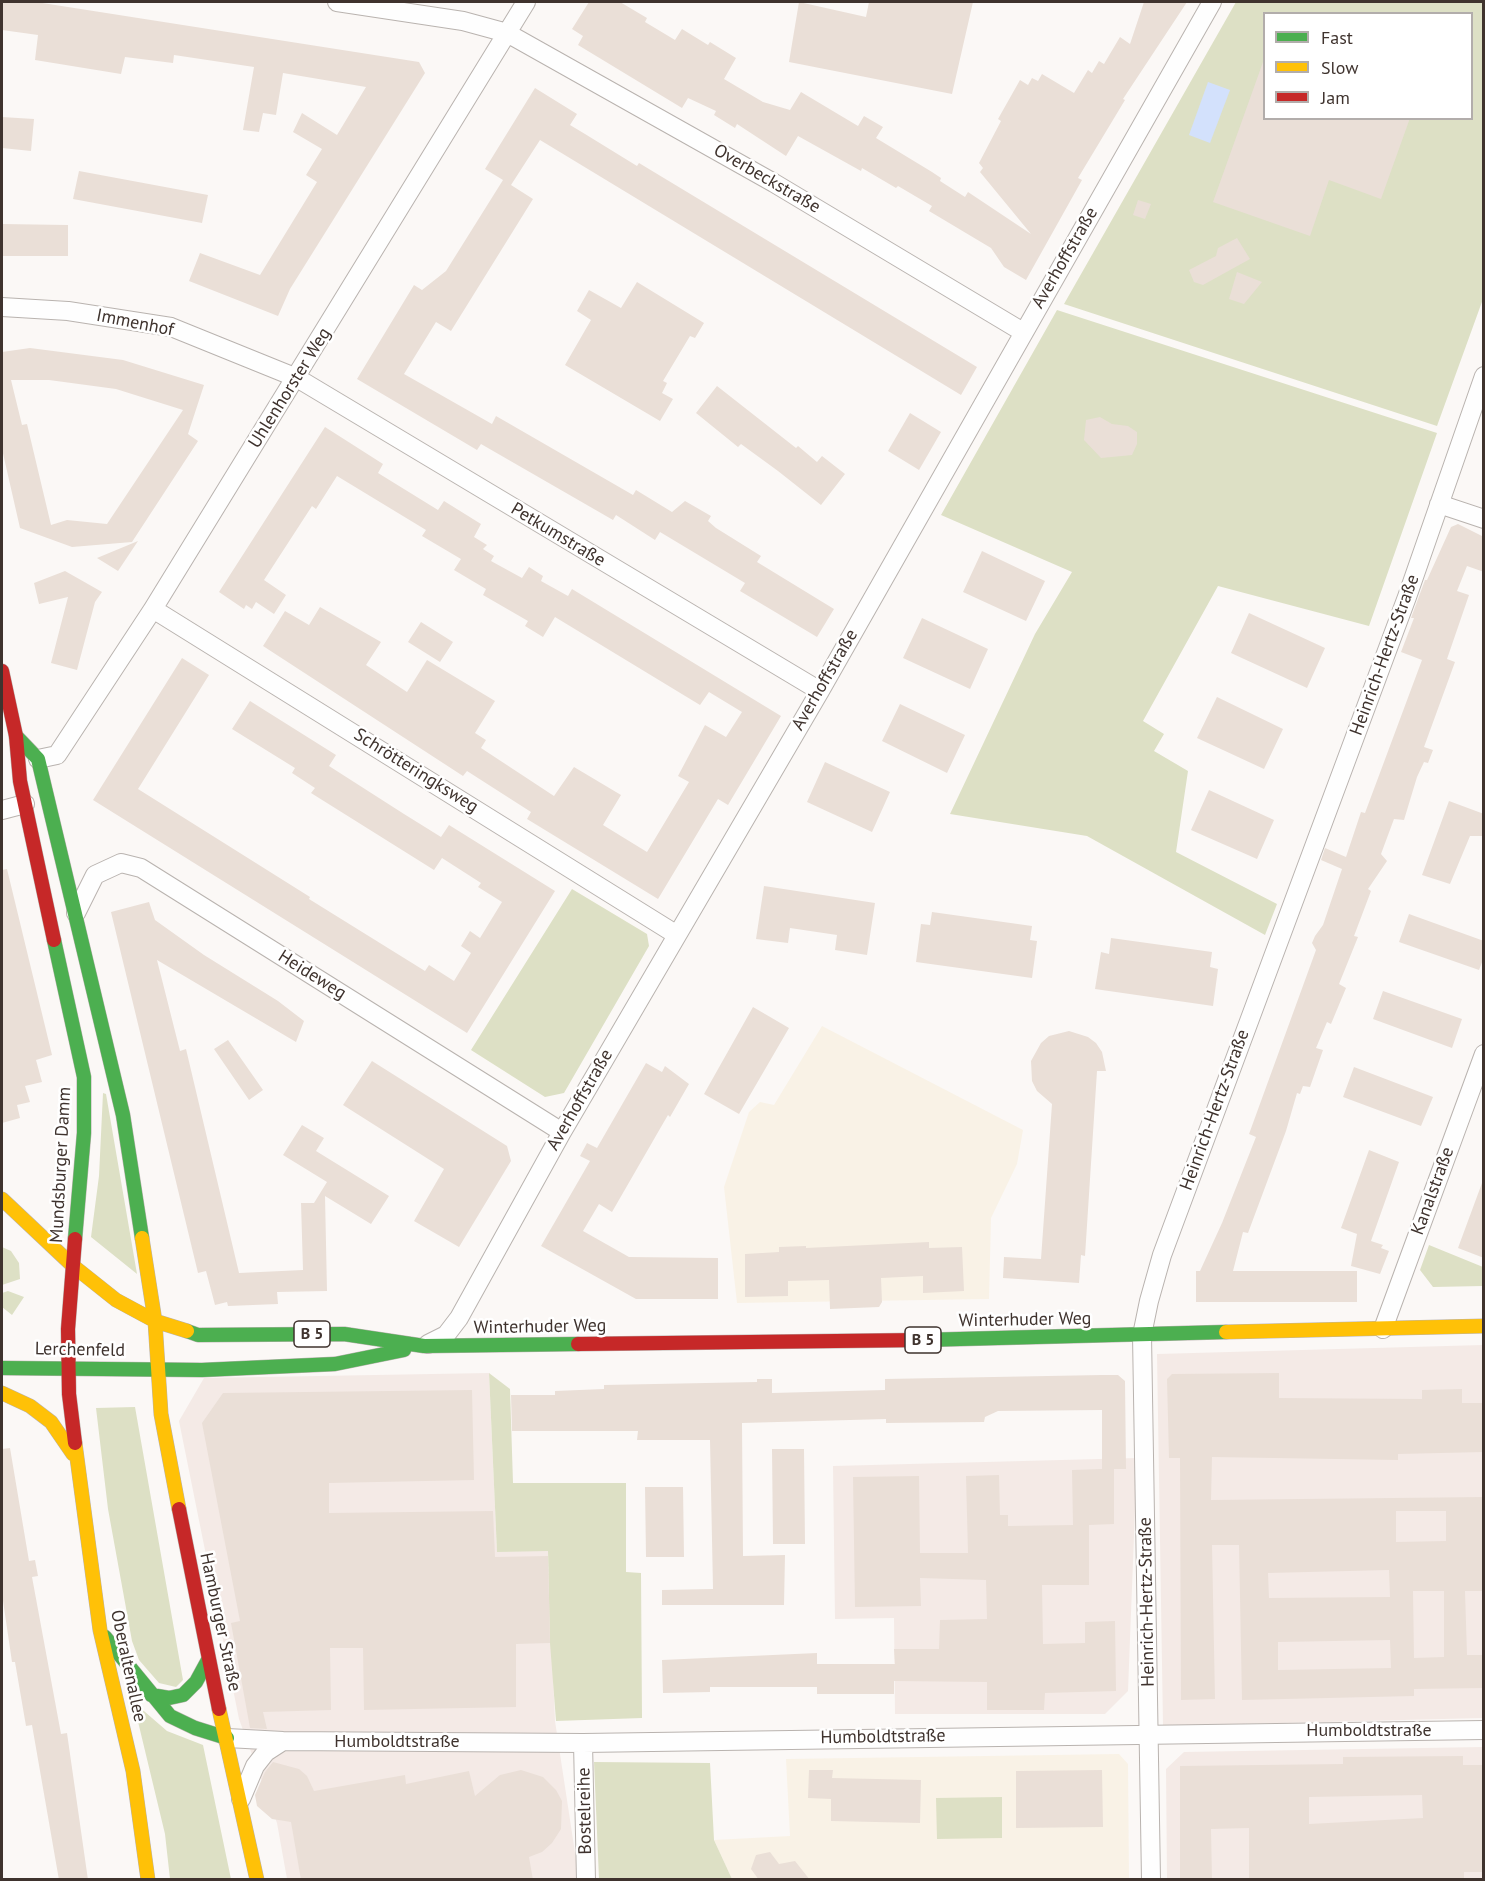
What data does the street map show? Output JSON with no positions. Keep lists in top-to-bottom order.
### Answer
{
  "streets": {
    "main road": [
      "Mundsburger Damm",
      "Winterhuder Weg",
      "B 5",
      "Lerchenfeld",
      "Hamburger Straße",
      "Oberaltenallee"
    ],
    "street": [
      "Overbeckstraße",
      "Averhoffstraße",
      "Immenhof",
      "Uhlenhorster Weg",
      "Petkumstraße",
      "Heinrich-Hertz-Straße",
      "Schrötteringksweg",
      "Heideweg",
      "Kanalstraße",
      "Humboldtstraße",
      "Bostelreihe"
    ]
  },
  "crossings": [
    ["Overbeckstraße", "Averhoffstraße"],
    ["Overbeckstraße", "Uhlenhorster Weg"],
    ["Averhoffstraße", "Petkumstraße"],
    ["Averhoffstraße", "Schrötteringksweg"],
    ["Averhoffstraße", "Heideweg"],
    ["Averhoffstraße", "Winterhuder Weg"],
    ["Immenhof", "Uhlenhorster Weg"],
    ["Immenhof", "Petkumstraße"],
    ["Uhlenhorster Weg", "Petkumstraße"],
    ["Uhlenhorster Weg", "Schrötteringksweg"],
    ["Heinrich-Hertz-Straße", "Winterhuder Weg"],
    ["Heinrich-Hertz-Straße", "Humboldtstraße"],
    ["Mundsburger Damm", "B 5"],
    ["Mundsburger Damm", "Lerchenfeld"],
    ["Mundsburger Damm", "Oberaltenallee"],
    ["Kanalstraße", "Winterhuder Weg"],
    ["Winterhuder Weg", "B 5"],
    ["Winterhuder Weg", "Lerchenfeld"],
    ["Winterhuder Weg", "Hamburger Straße"],
    ["Lerchenfeld", "Hamburger Straße"],
    ["Hamburger Straße", "Humboldtstraße"],
    ["Humboldtstraße", "Bostelreihe"]
  ],
  "legend": ["Fast", "Slow", "Jam"]
}
